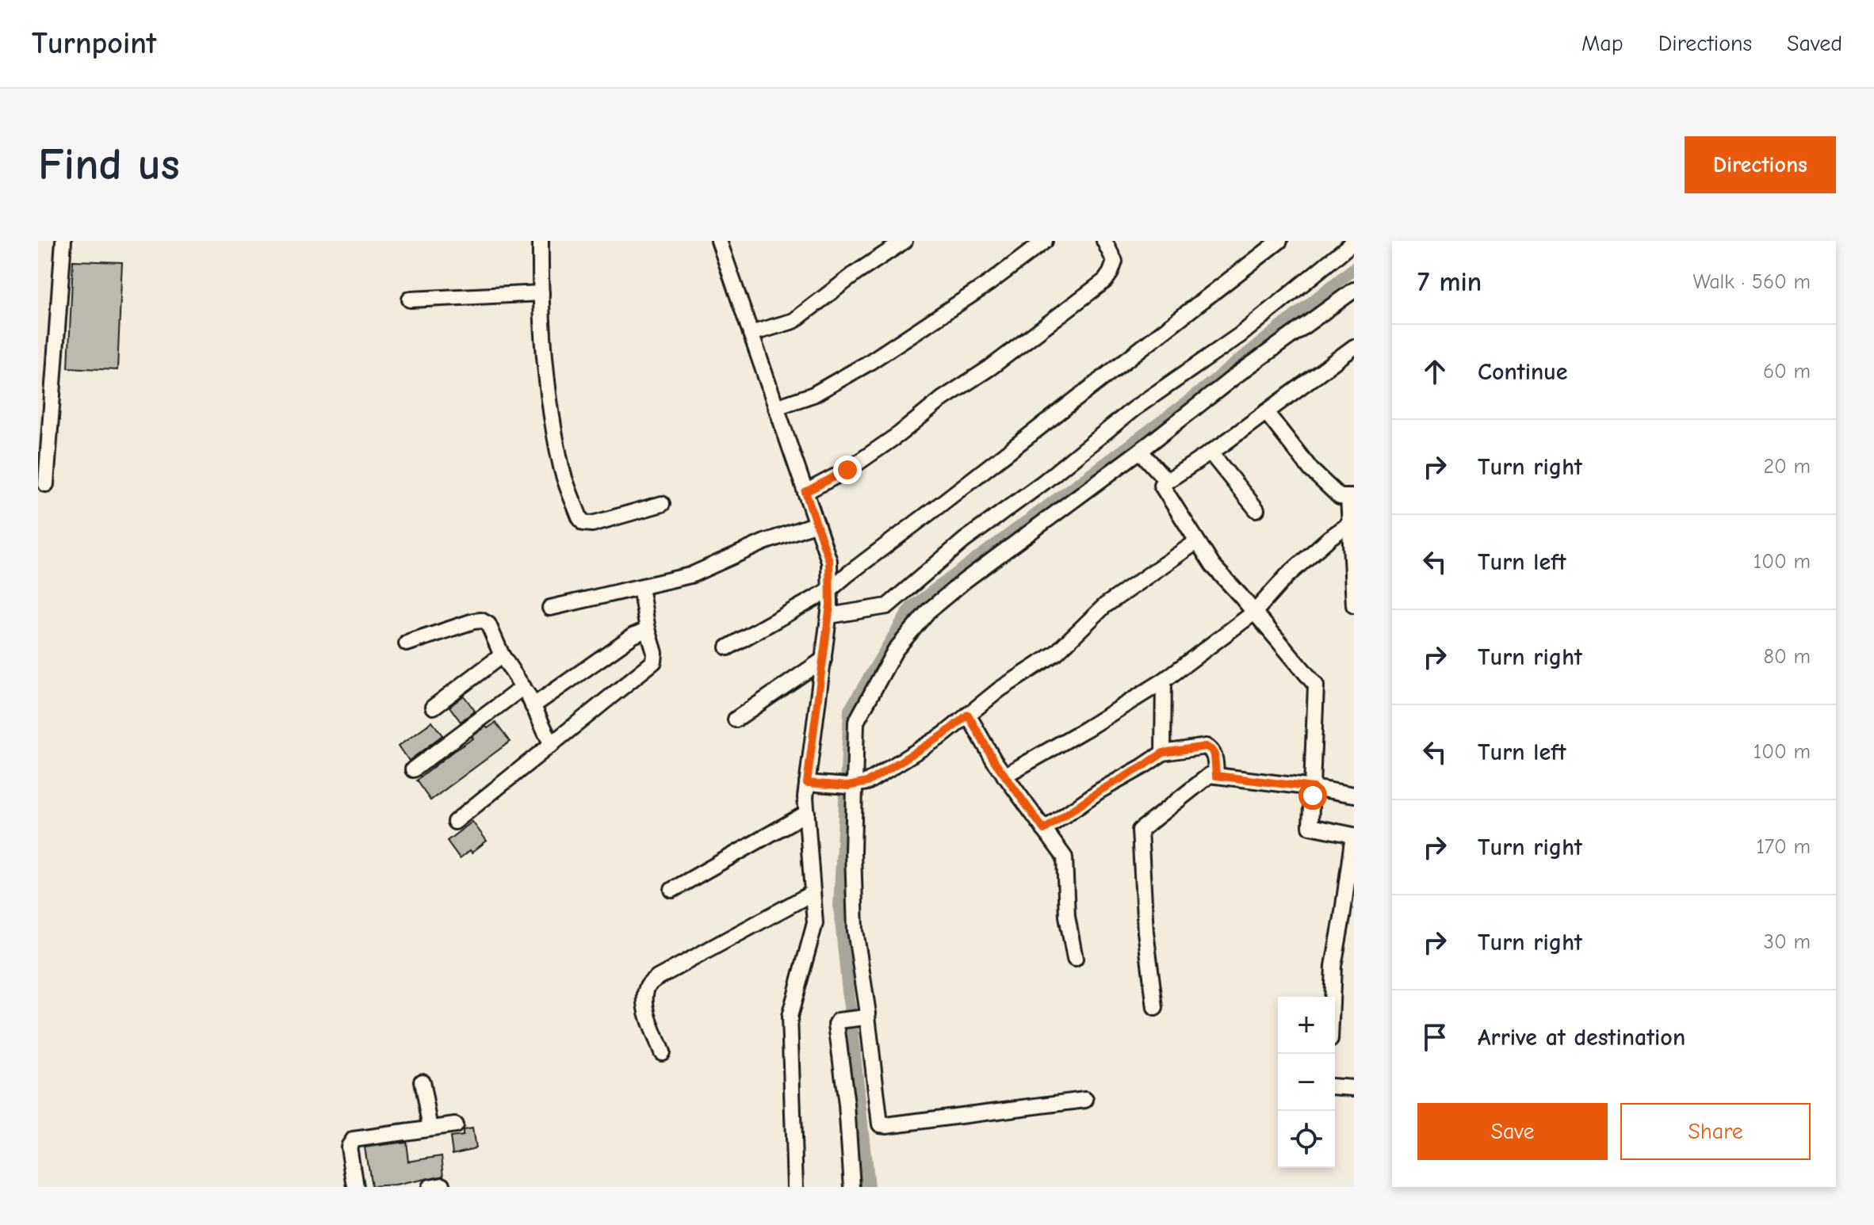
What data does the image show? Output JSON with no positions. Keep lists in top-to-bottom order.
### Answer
{
  "page": {
    "header": "Turnpoint",
    "nav": ["Map", "Directions", "Saved"],
    "buttons": [
      "Directions",
      ["Save", "Share"]
    ],
    "title": "Find us",
    "heading": ["7 min", "Walk · 560 m"],
    "list": [
      ["Continue", "60 m"],
      ["Turn right", "20 m"],
      ["Turn left", "100 m"],
      ["Turn right", "80 m"],
      ["Turn left", "100 m"],
      ["Turn right", "170 m"],
      ["Turn right", "30 m"],
      "Arrive at destination"
    ],
    "map_buttons": ["+", "−"]
  }
}
